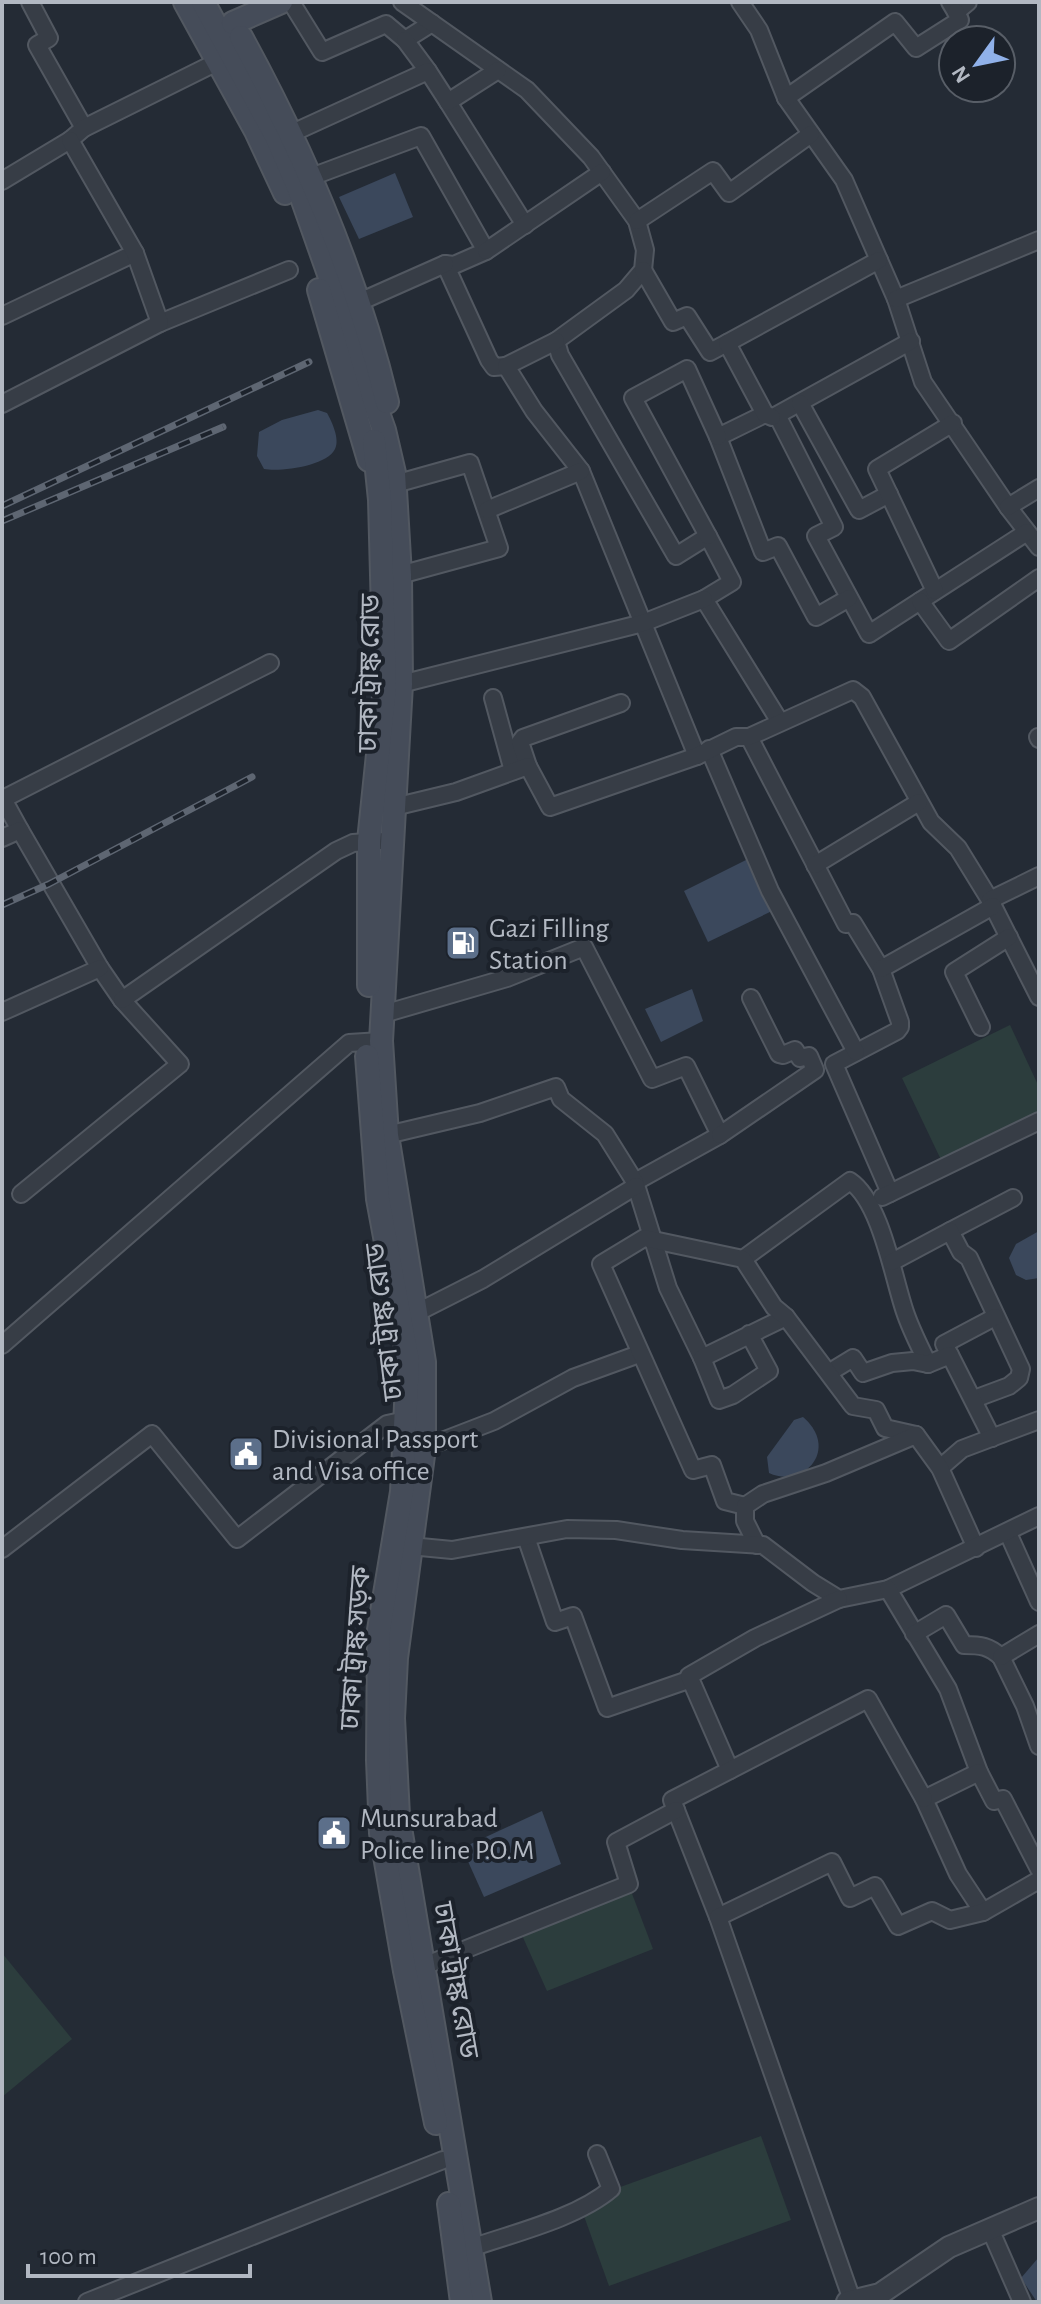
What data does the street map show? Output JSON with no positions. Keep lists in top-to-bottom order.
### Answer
{
  "streets": {
    "main road": ["ঢাকা ট্রাঙ্ক রোড", "ঢাকা ট্রাঙ্ক সড়ক"]
  },
  "crossings": [
    ["ঢাকা ট্রাঙ্ক রোড", "ঢাকা ট্রাঙ্ক সড়ক"]
  ],
  "places": {
    "fuel station": ["Gazi Filling Station"],
    "public building": ["Divisional Passport and Visa office", "Munsurabad Police line P.O.M"]
  },
  "scale_bar": "100 m",
  "north": "bottom left"
}
